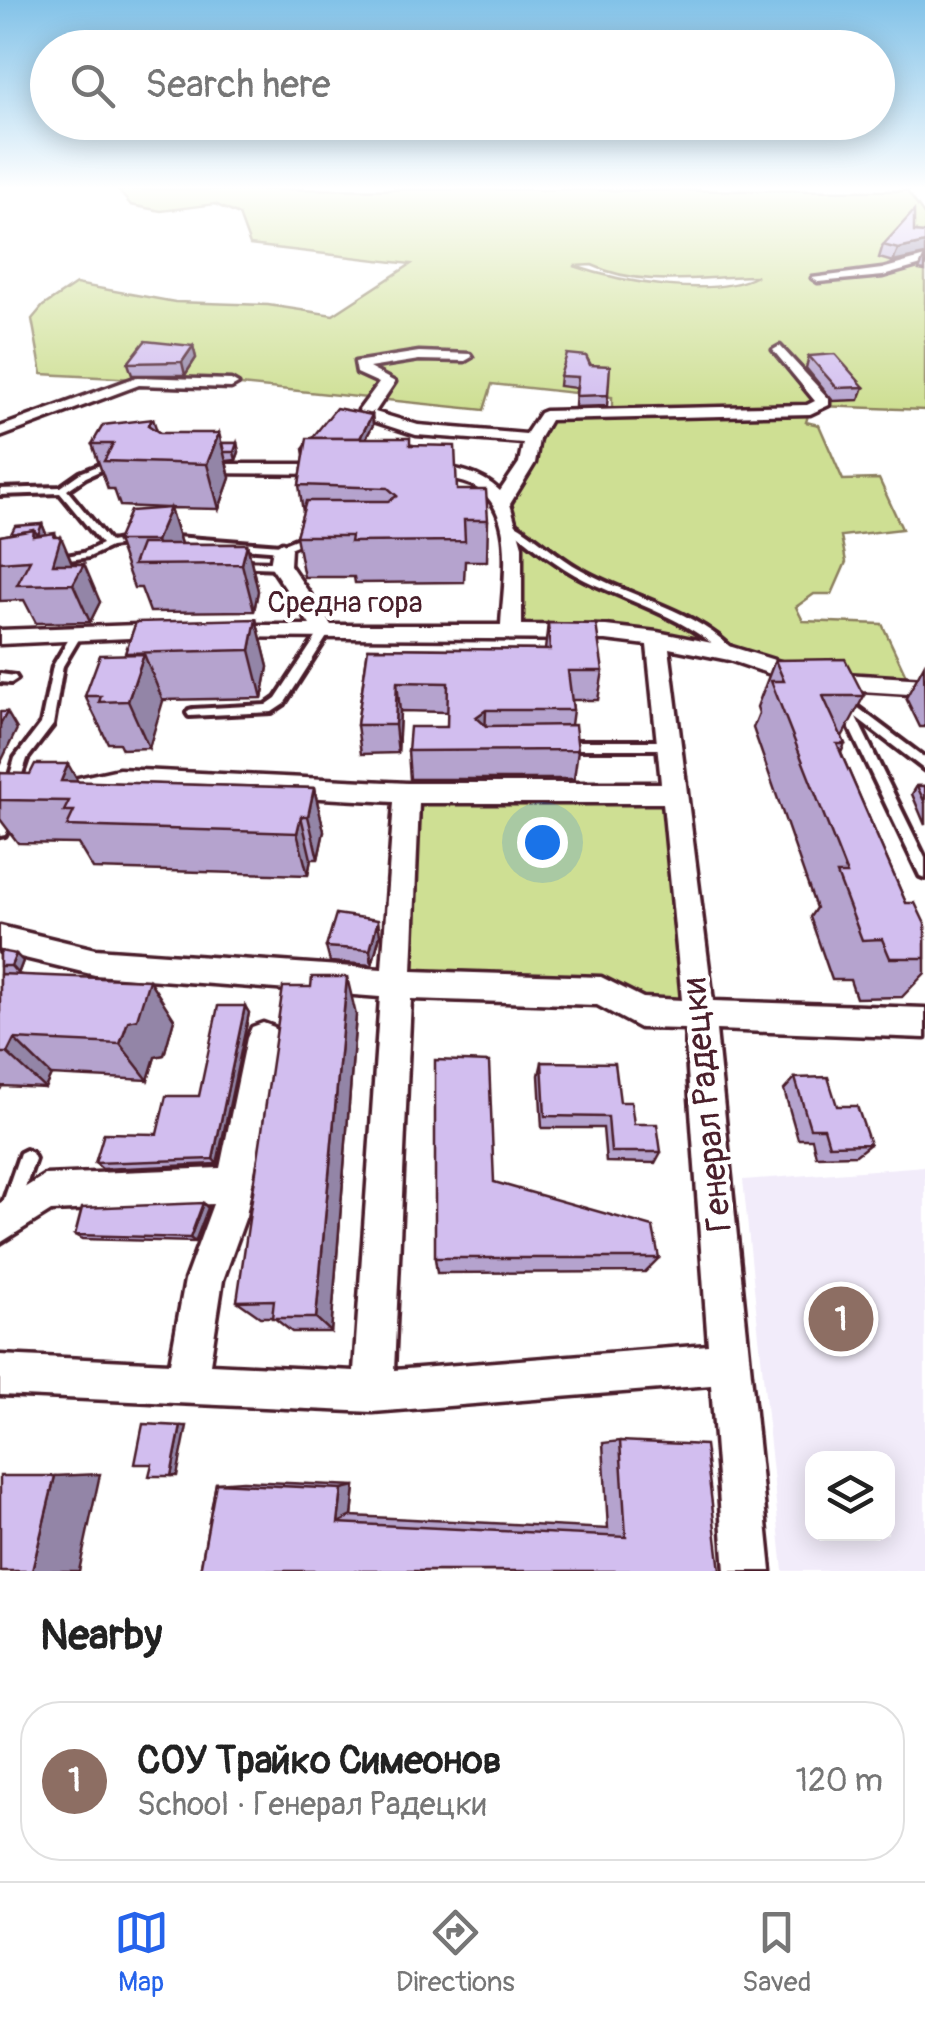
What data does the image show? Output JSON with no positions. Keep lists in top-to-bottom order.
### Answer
{
  "streets": {
    "street": ["Средна гора", "Генерал Радецки"]
  },
  "crossings": [
    ["Средна гора", "Генерал Радецки"]
  ],
  "page": {
    "search": "Search here",
    "pins": "1",
    "heading": "Nearby",
    "list": [
      {
        "mark": "1",
        "name": "СОУ Трайко Симеонов",
        "note": "School · Генерал Радецки",
        "value": "120 m"
      }
    ],
    "nav": ["Map", "Directions", "Saved"]
  }
}
